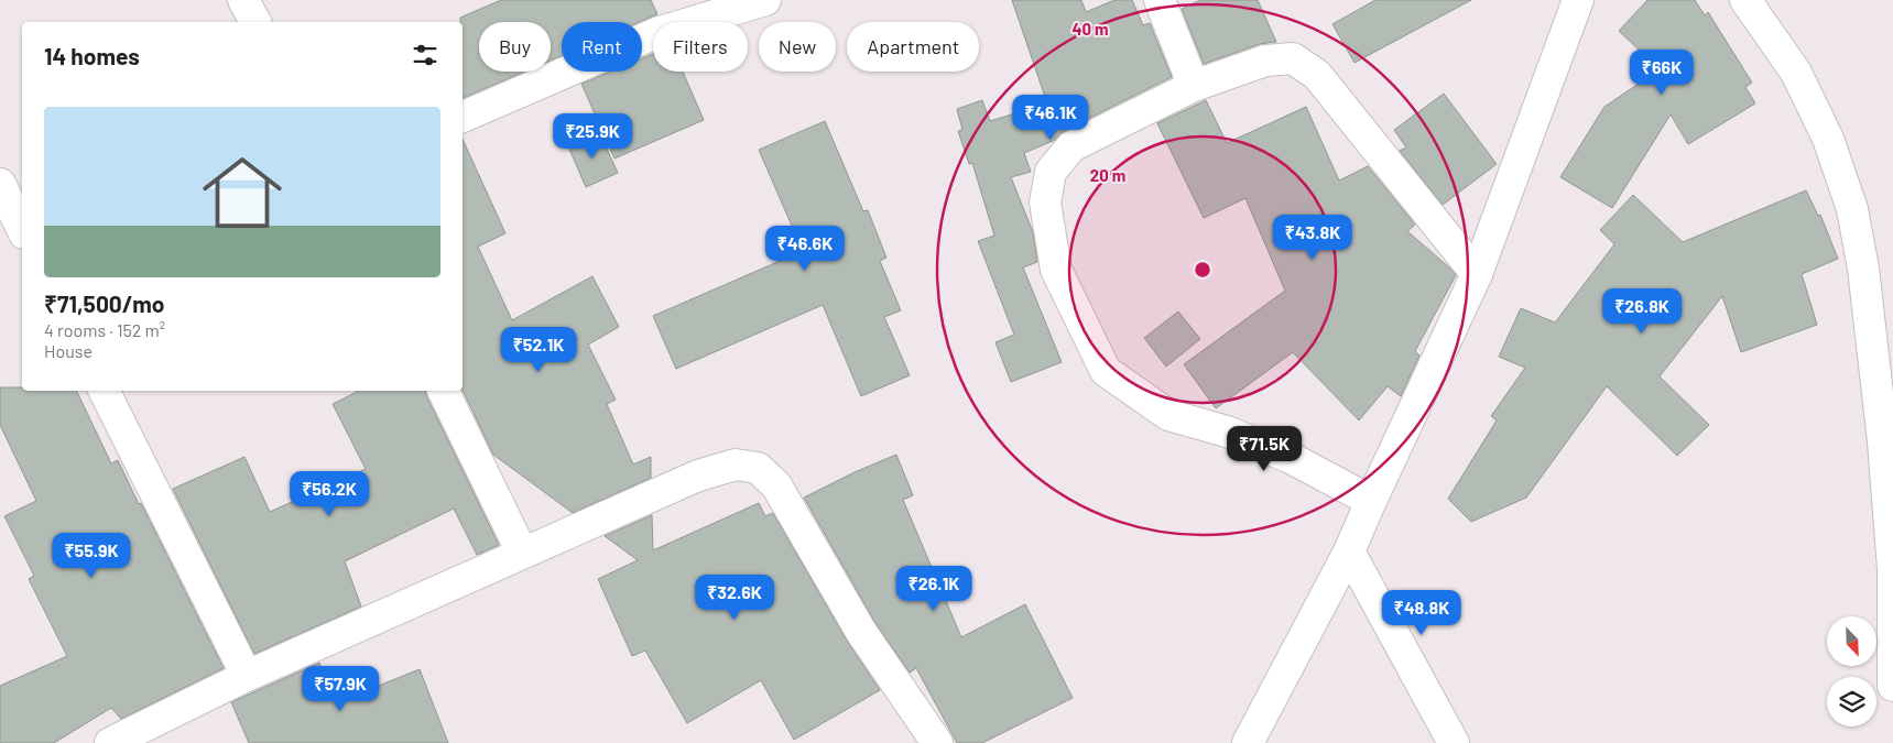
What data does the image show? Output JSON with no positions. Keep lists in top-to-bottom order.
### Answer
{
  "north": "bottom right",
  "page": {
    "chip": [
      "Buy",
      "Rent",
      "Filters",
      "New",
      "Apartment"
    ],
    "heading": "14 homes",
    "price": [
      "₹66K",
      "₹46.1K",
      "₹25.9K",
      "₹43.8K",
      "₹46.6K",
      "₹26.8K",
      "₹52.1K",
      "₹71.5K",
      "₹56.2K",
      "₹55.9K",
      "₹26.1K",
      "₹32.6K",
      "₹48.8K",
      "₹57.9K"
    ],
    "list": [
      {
        "name": "₹71,500/mo",
        "note": "4 rooms · 152 m² · House"
      }
    ]
  },
  "rings": ["40 m", "20 m"]
}
